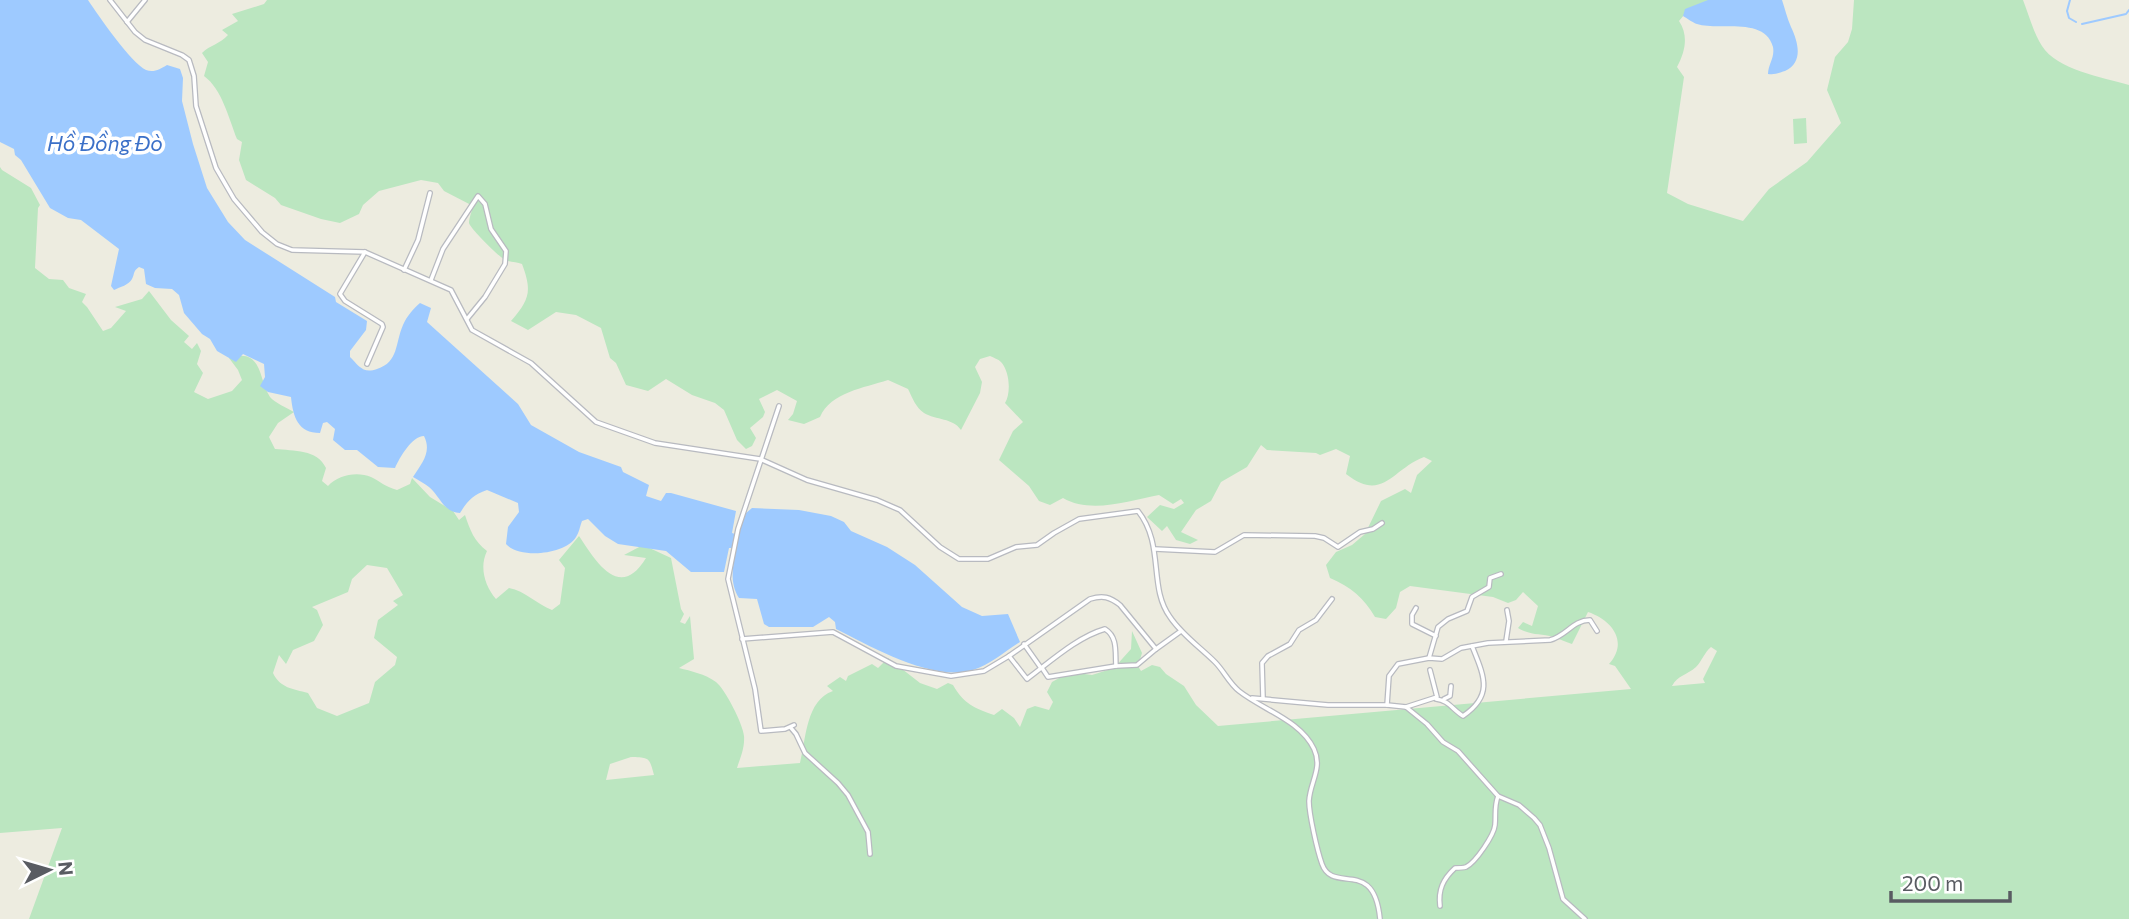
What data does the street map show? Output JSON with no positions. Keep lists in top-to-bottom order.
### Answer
{
  "water": ["Hồ Đồng Đò"],
  "scale_bar": "200 m",
  "north": "right"
}
